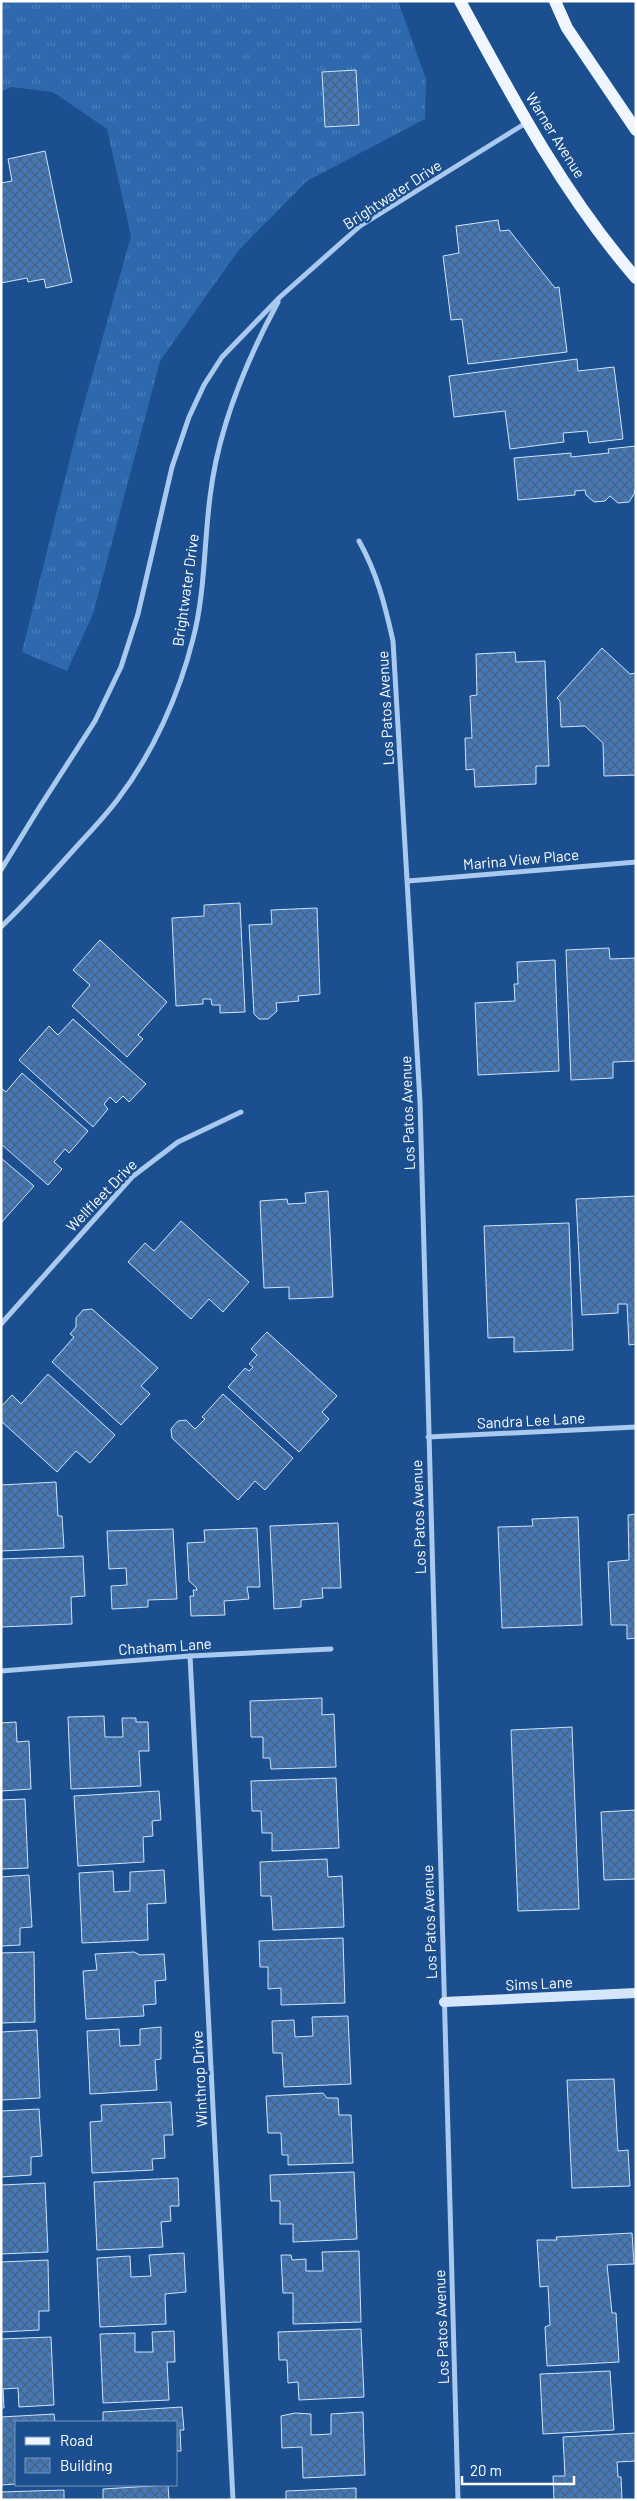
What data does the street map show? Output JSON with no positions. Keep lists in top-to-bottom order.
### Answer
{
  "streets": {
    "main road": ["Warner Avenue"],
    "street": [
      "Brightwater Drive",
      "Los Patos Avenue",
      "Marina View Place",
      "Wellfleet Drive",
      "Sandra Lee Lane",
      "Chatham Lane",
      "Sims Lane",
      "Winthrop Drive"
    ]
  },
  "crossings": [
    ["Warner Avenue", "Brightwater Drive"],
    ["Los Patos Avenue", "Marina View Place"],
    ["Los Patos Avenue", "Sandra Lee Lane"],
    ["Los Patos Avenue", "Sims Lane"],
    ["Chatham Lane", "Winthrop Drive"]
  ],
  "legend": ["Road", "Building"],
  "scale_bar": "20 m"
}
